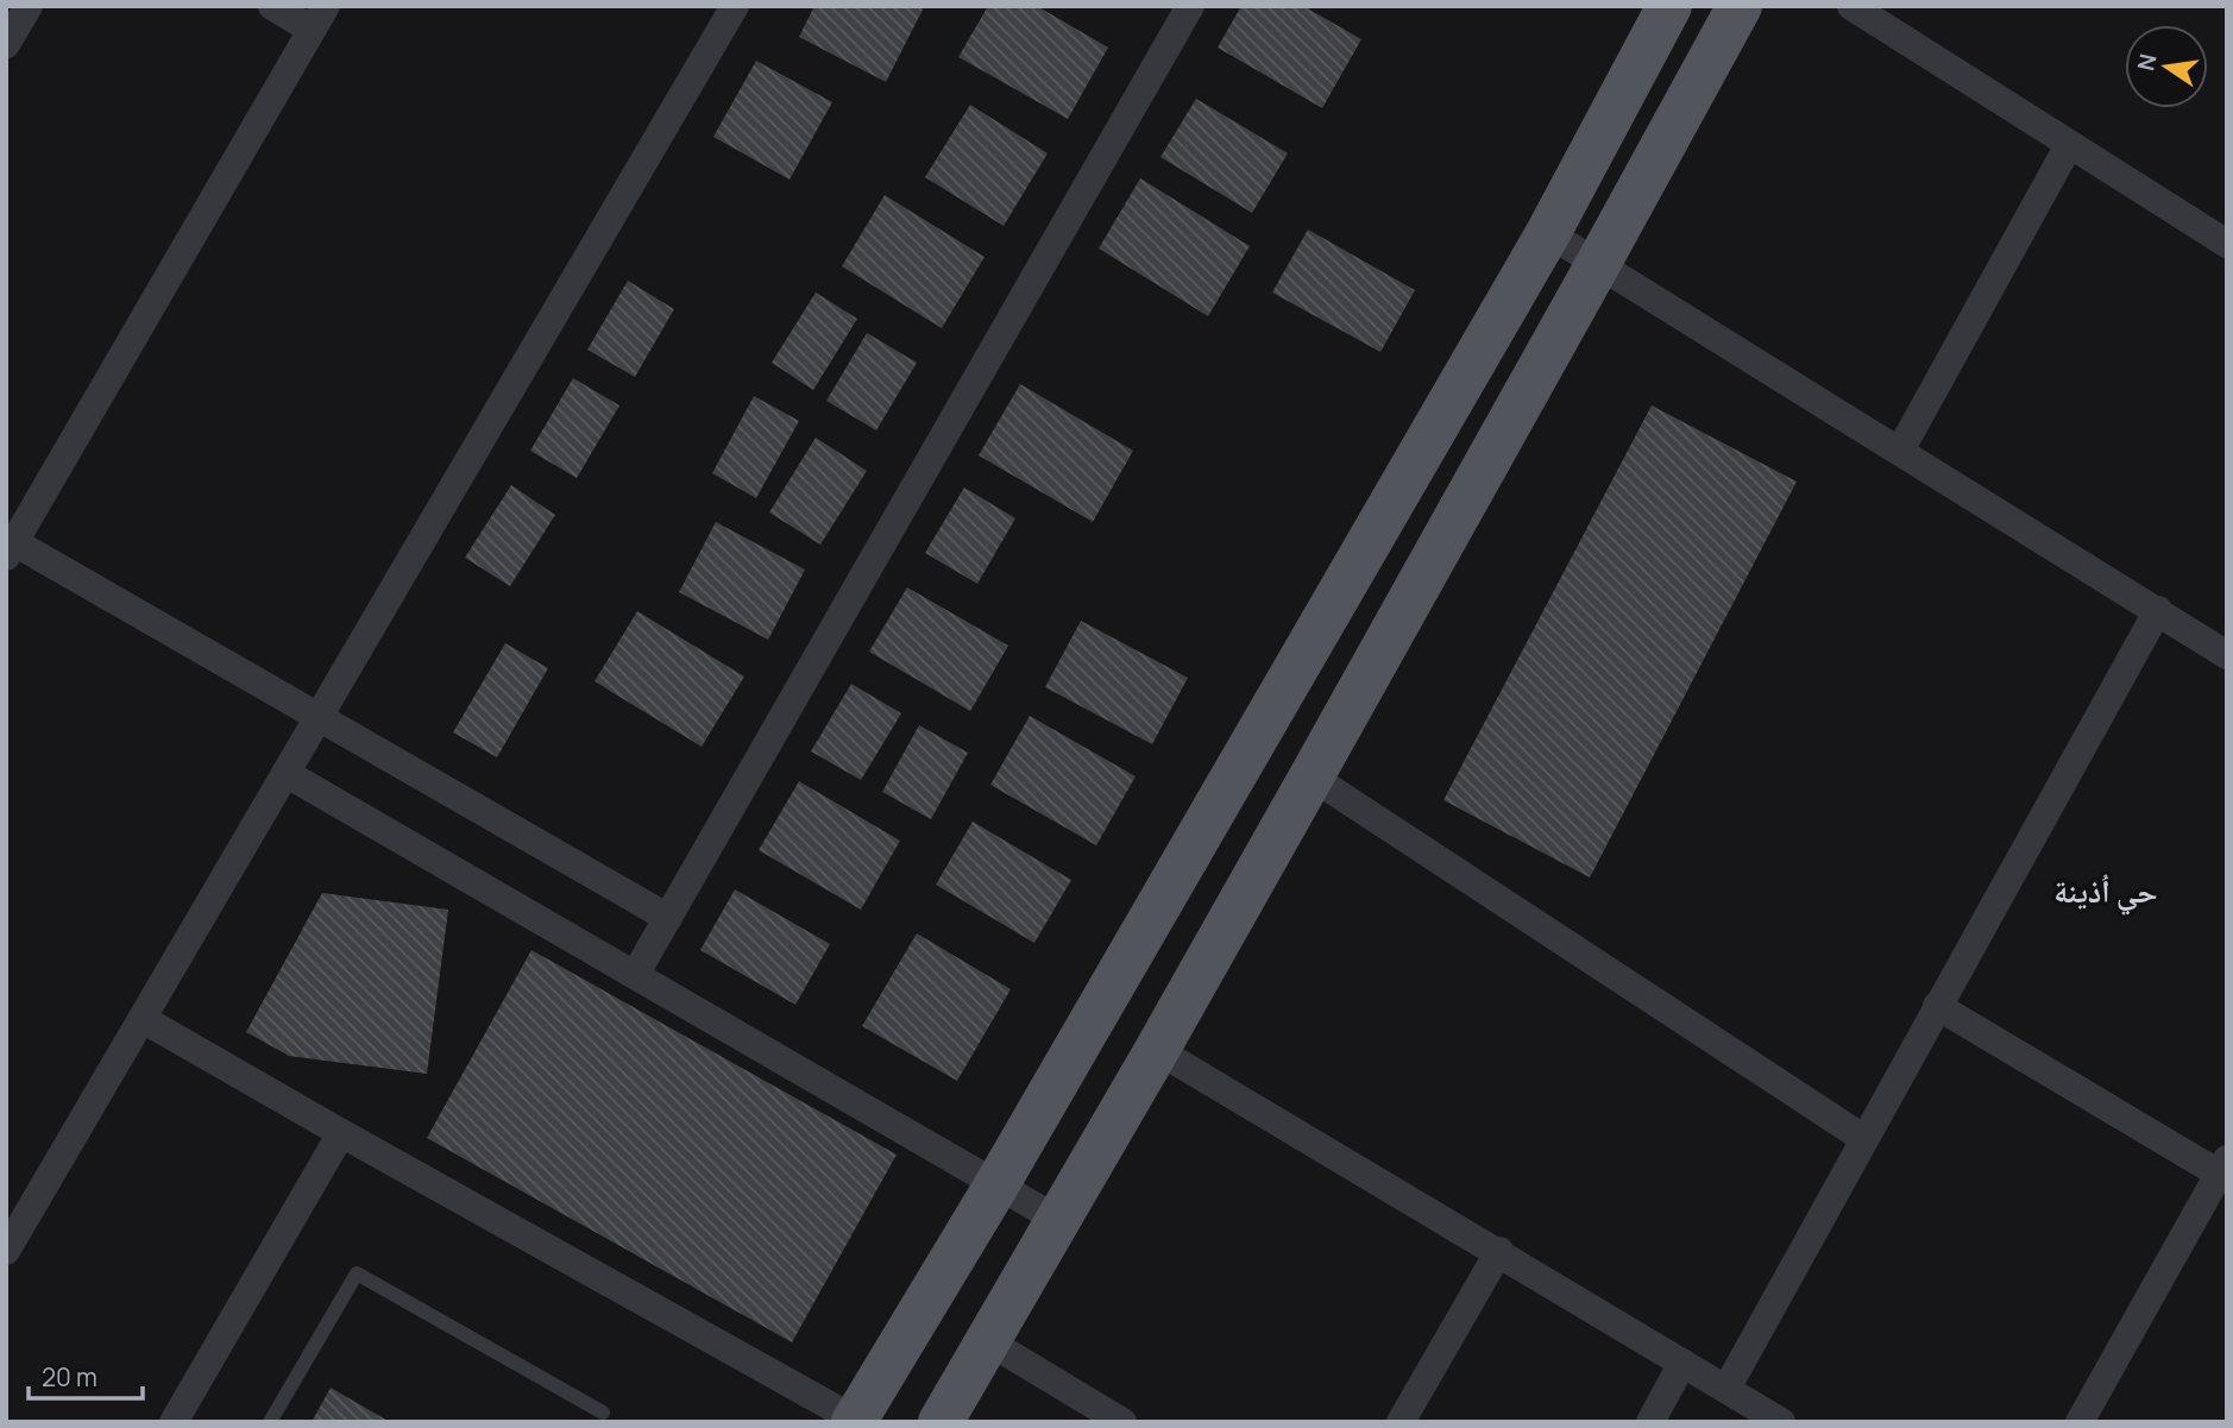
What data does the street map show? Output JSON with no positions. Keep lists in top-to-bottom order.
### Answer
{
  "districts": ["حي اُذينة"],
  "scale_bar": "20 m",
  "north": "left"
}
